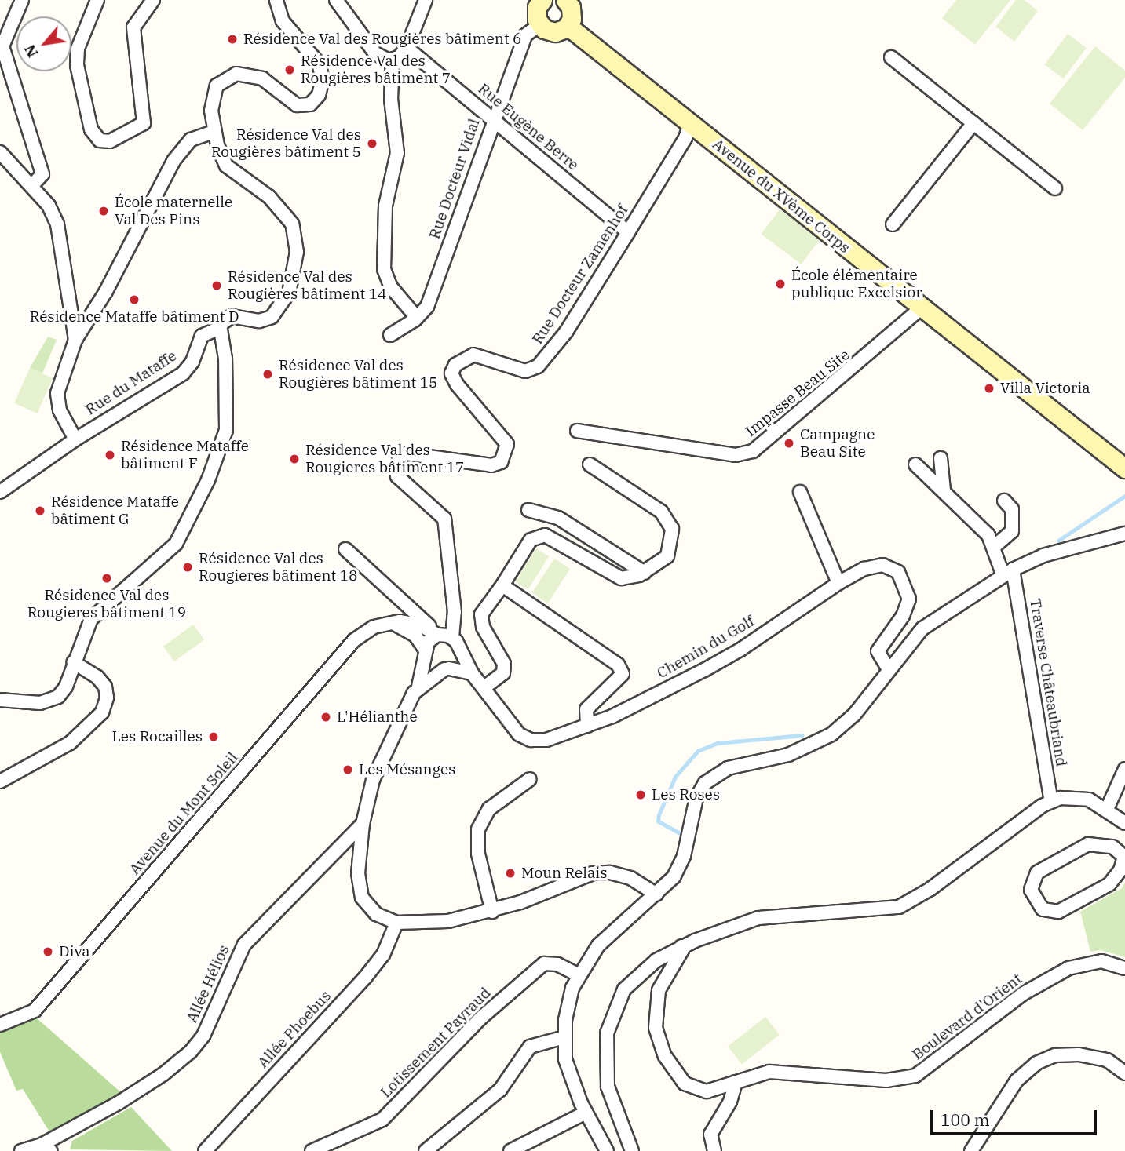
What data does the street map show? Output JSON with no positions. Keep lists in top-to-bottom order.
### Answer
{
  "streets": {
    "main road": ["Avenue du XVème Corps"],
    "street": [
      "Rue Eugène Berre",
      "Rue Docteur Vidal",
      "Rue Docteur Zamenhof",
      "Rue du Mataffe",
      "Impasse Beau Site",
      "Chemin du Golf",
      "Traverse Châteaubriand",
      "Avenue du Mont Soleil",
      "Allée Hélios",
      "Boulevard d'Orient",
      "Allée Phoebus",
      "Lotissement Payraud"
    ]
  },
  "crossings": [
    ["Rue Eugène Berre", "Rue Docteur Vidal"],
    ["Rue Eugène Berre", "Rue Docteur Zamenhof"],
    ["Avenue du XVème Corps", "Rue Docteur Zamenhof"],
    ["Avenue du XVème Corps", "Impasse Beau Site"],
    ["Rue Docteur Zamenhof", "Chemin du Golf"],
    ["Rue Docteur Zamenhof", "Avenue du Mont Soleil"],
    ["Chemin du Golf", "Avenue du Mont Soleil"]
  ],
  "places": [
    "Résidence Val des Rougières bâtiment 6",
    "Résidence Val des Rougières bâtiment 7",
    "Résidence Val des Rougières bâtiment 5",
    "École maternelle Val Des Pins",
    "École élémentaire publique Excelsior",
    "Résidence Val des Rougières bâtiment 14",
    "Résidence Mataffe bâtiment D",
    "Résidence Val des Rougières bâtiment 15",
    "Villa Victoria",
    "Campagne Beau Site",
    "Résidence Mataffe bâtiment F",
    "Résidence Val des Rougieres bâtiment 17",
    "Résidence Mataffe bâtiment G",
    "Résidence Val des Rougieres bâtiment 18",
    "Résidence Val des Rougieres bâtiment 19",
    "L'Hélianthe",
    "Les Rocailles",
    "Les Mésanges",
    "Les Roses",
    "Moun Relais",
    "Diva"
  ],
  "scale_bar": "100 m",
  "north": "bottom left"
}
